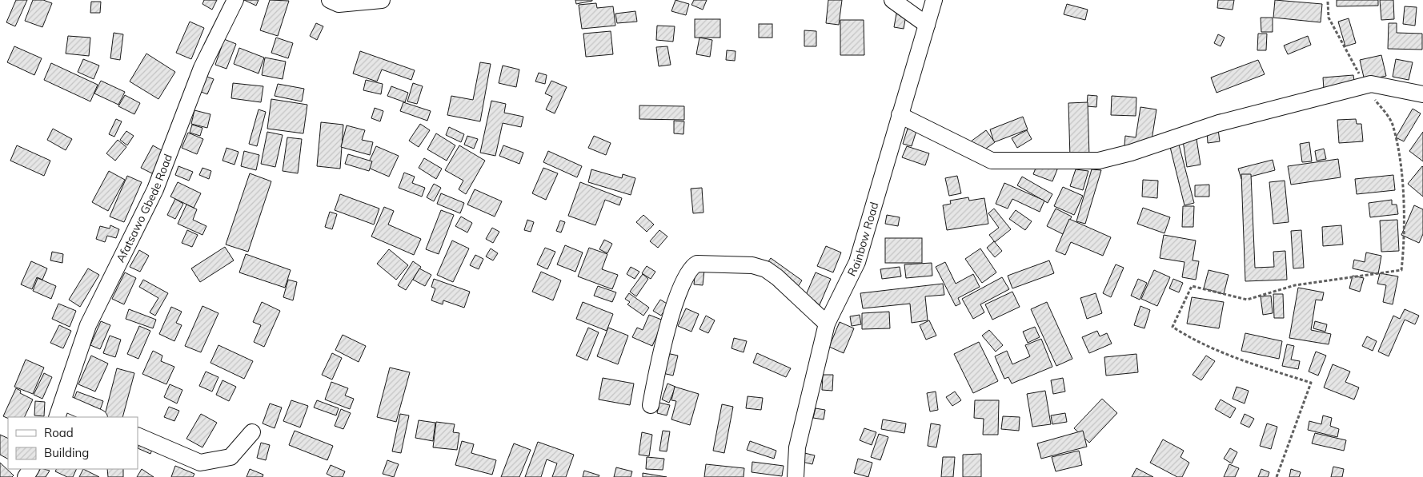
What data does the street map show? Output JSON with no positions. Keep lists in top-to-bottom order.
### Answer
{
  "streets": {
    "street": ["Afatsawo Gbede Road", "Rainbow Road"]
  },
  "legend": ["Road", "Building"]
}
